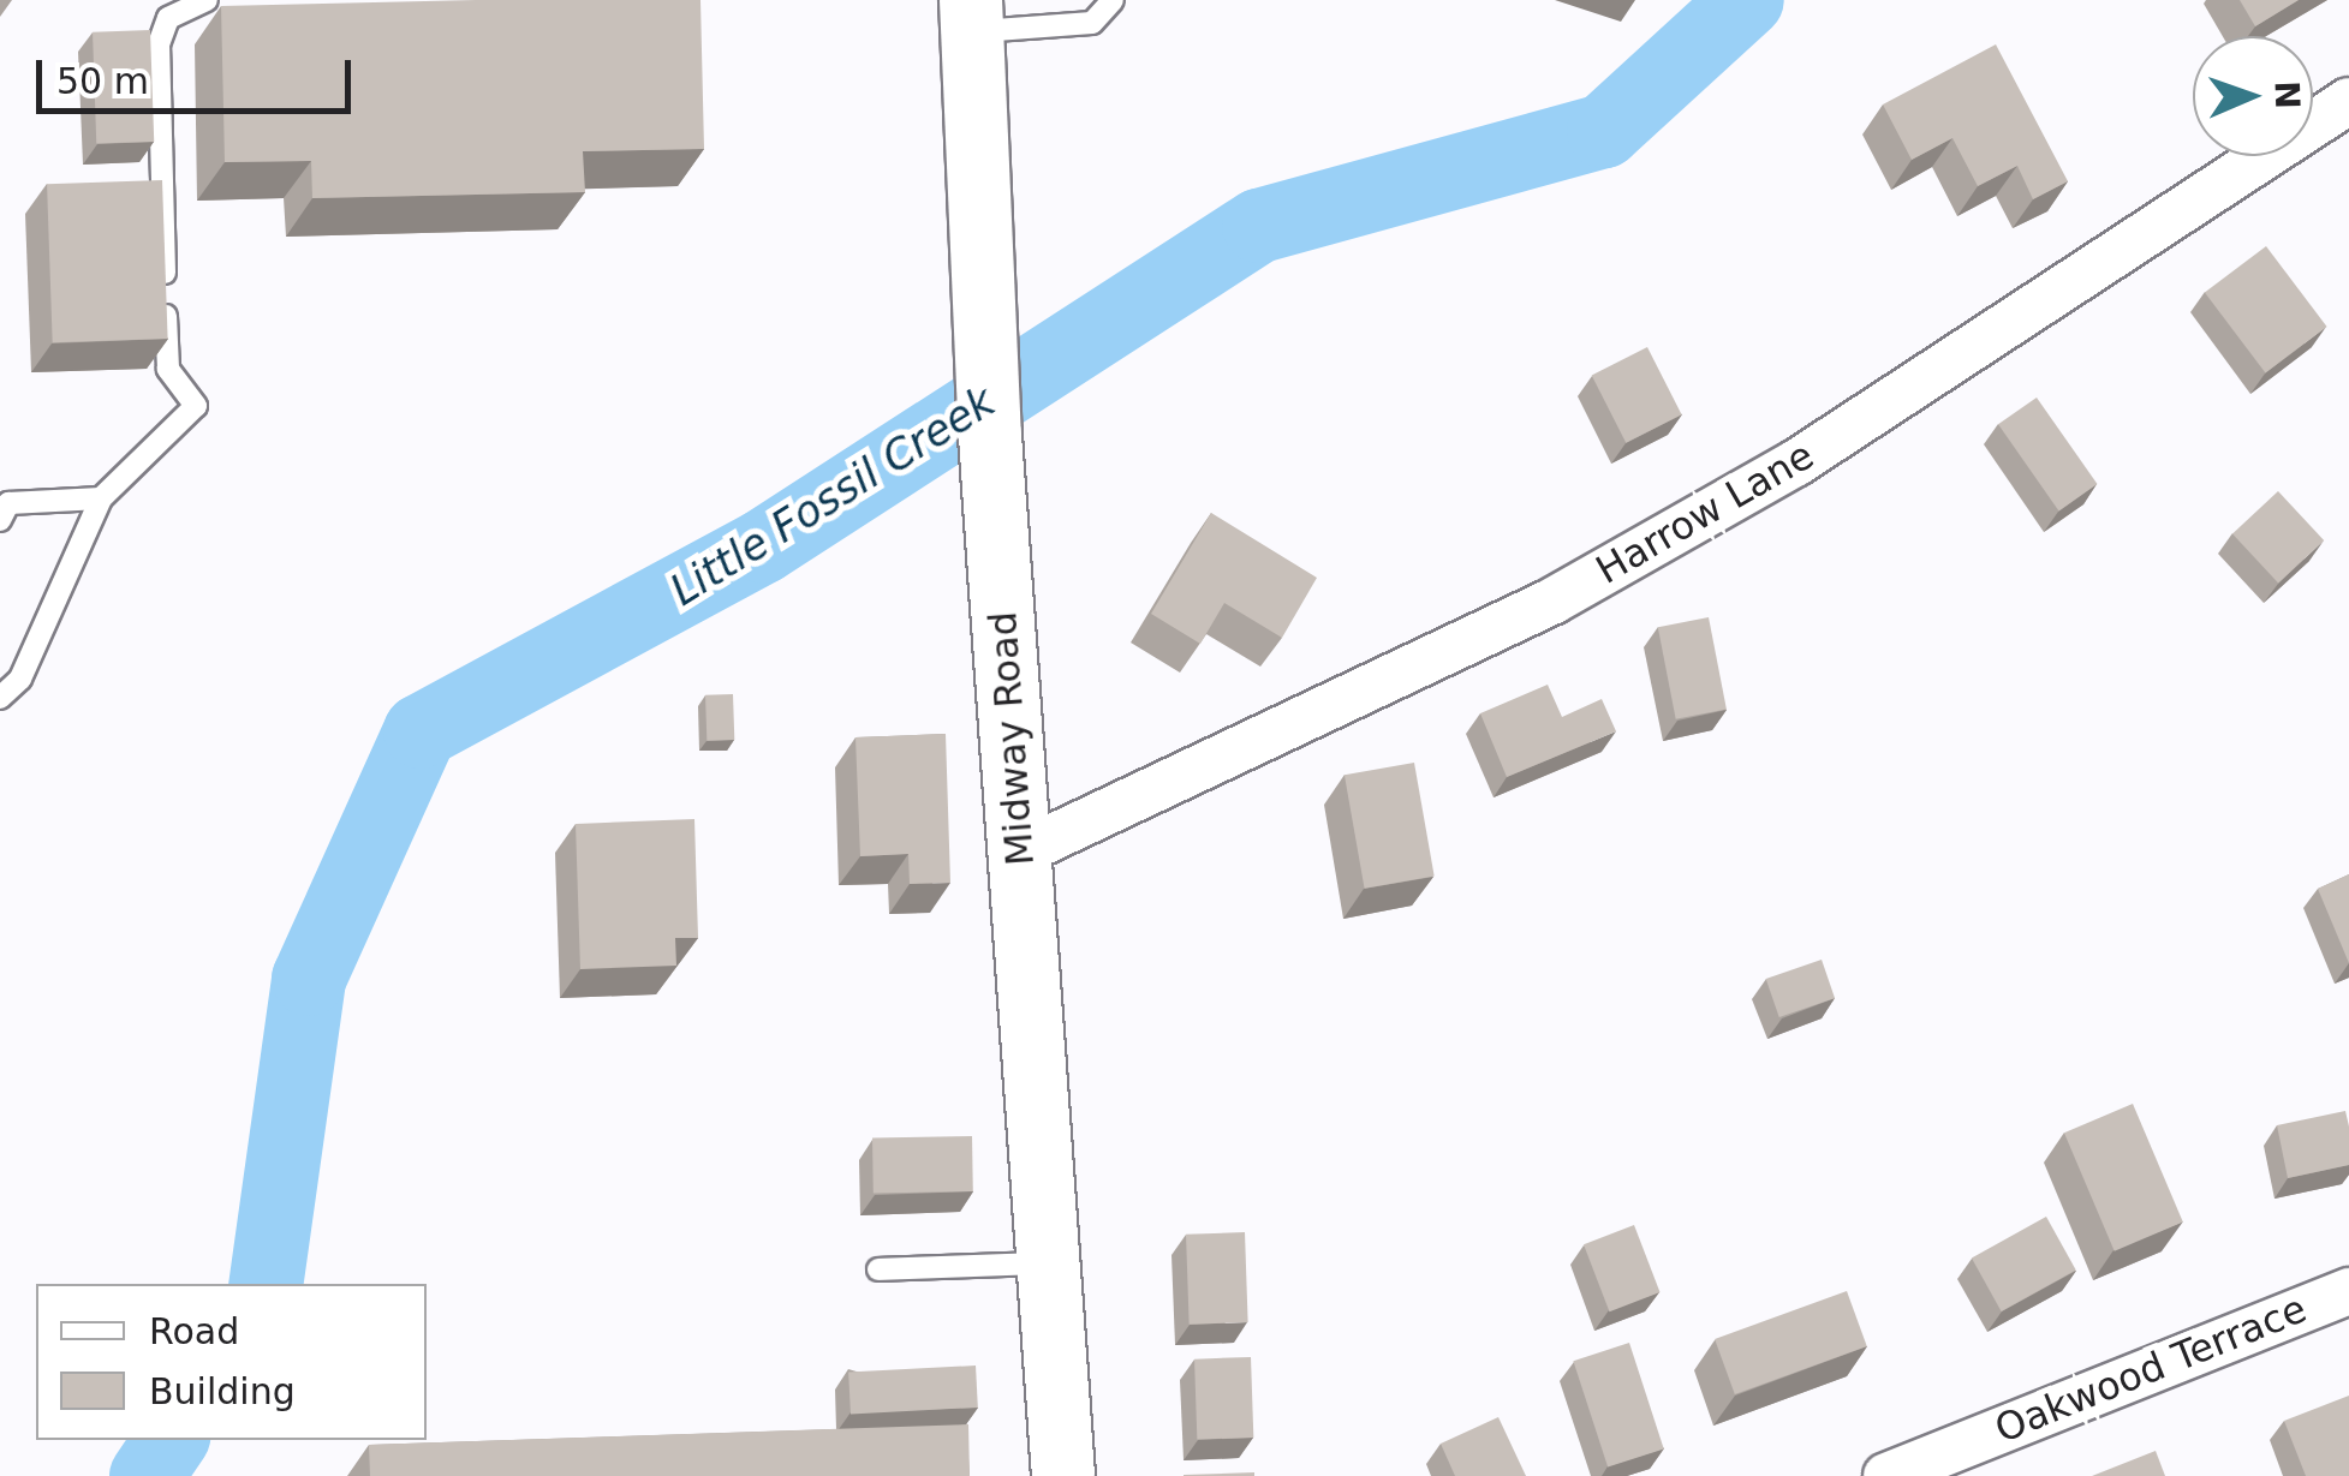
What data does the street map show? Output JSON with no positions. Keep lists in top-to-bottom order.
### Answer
{
  "streets": {
    "main road": ["Midway Road"],
    "street": ["Harrow Lane", "Oakwood Terrace"]
  },
  "crossings": [
    ["Harrow Lane", "Midway Road"]
  ],
  "water": ["Little Fossil Creek"],
  "legend": ["Road", "Building"],
  "scale_bar": "50 m",
  "north": "right"
}
